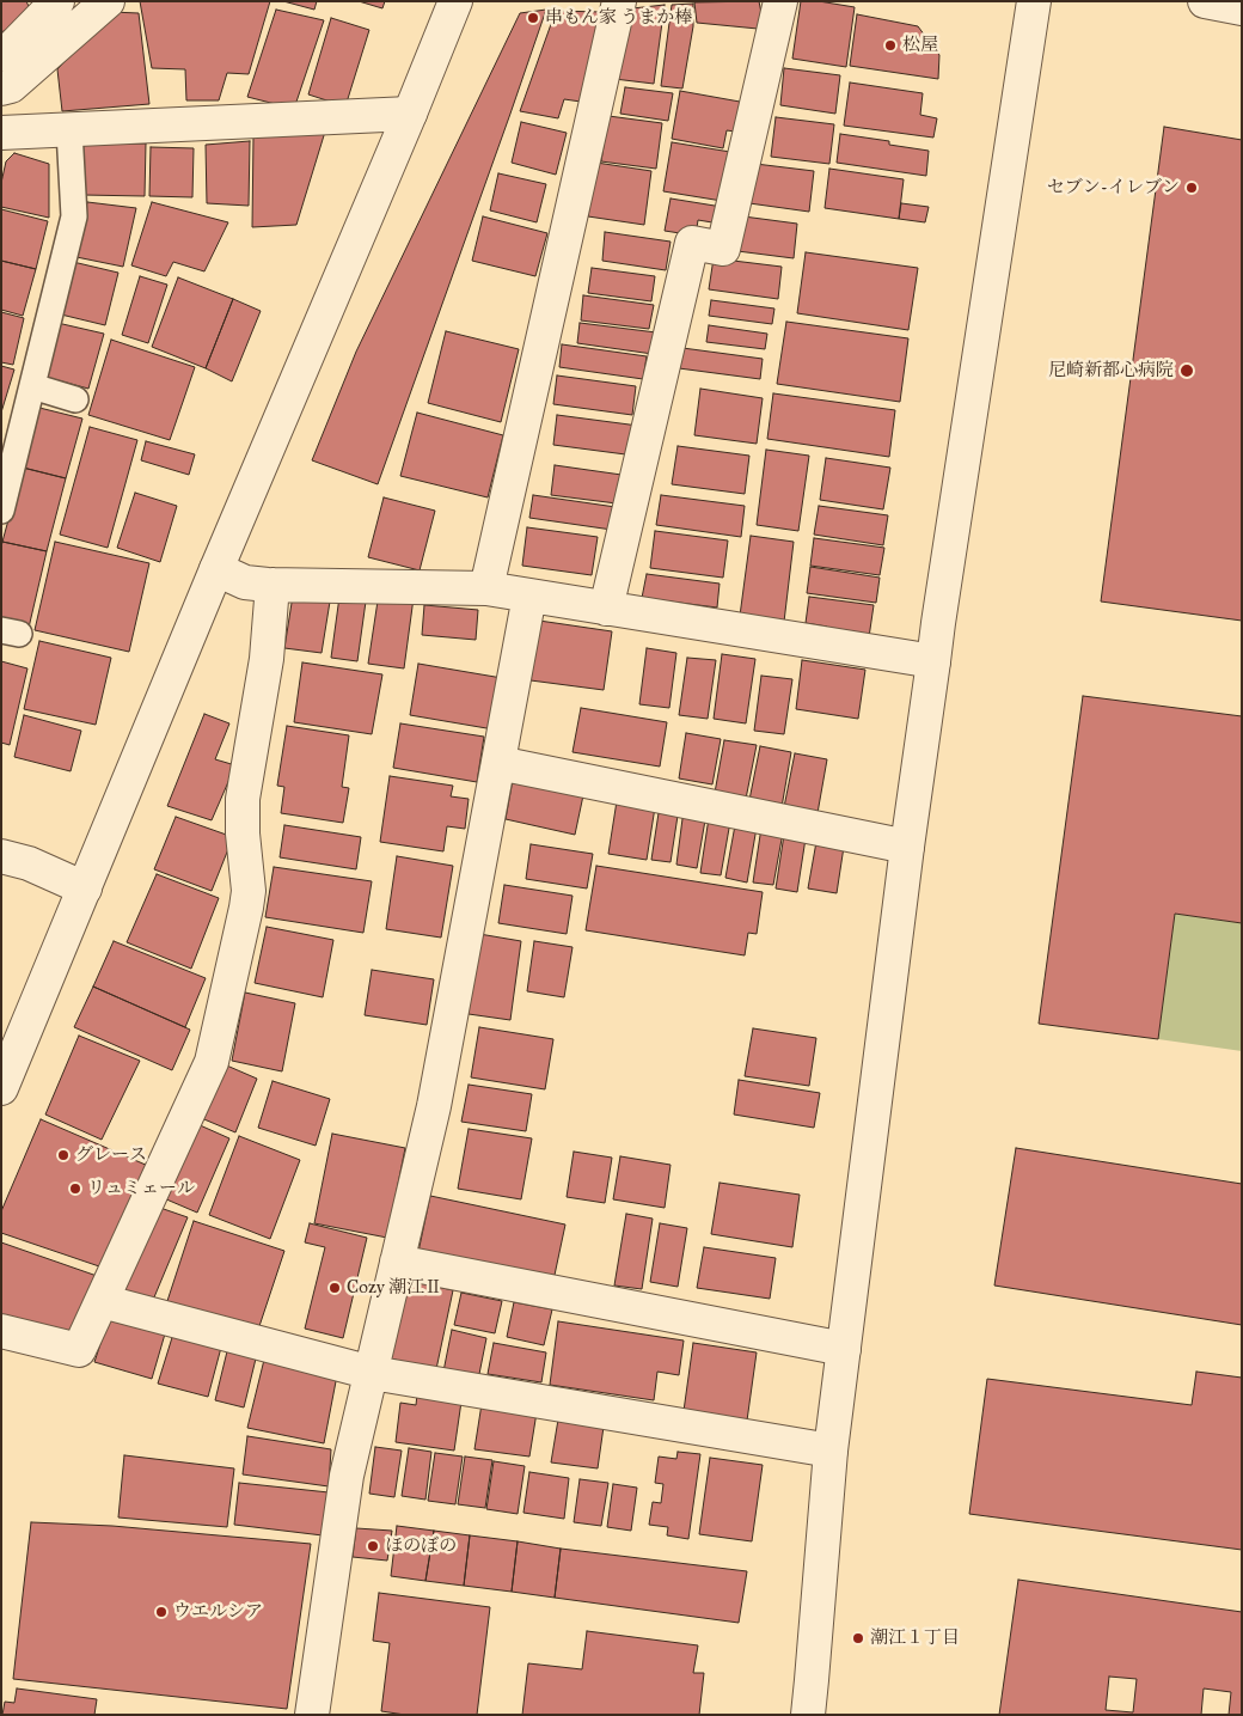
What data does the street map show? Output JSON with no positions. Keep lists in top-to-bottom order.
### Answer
{
  "places": [
    "串もん家 うまか棒",
    "松屋",
    "セブン-イレブン",
    "尼崎新都心病院",
    "グレース",
    "リュミェール",
    "Cozy 潮江Ⅱ",
    "ほのぼの",
    "ウエルシア",
    "潮江１丁目"
  ]
}
